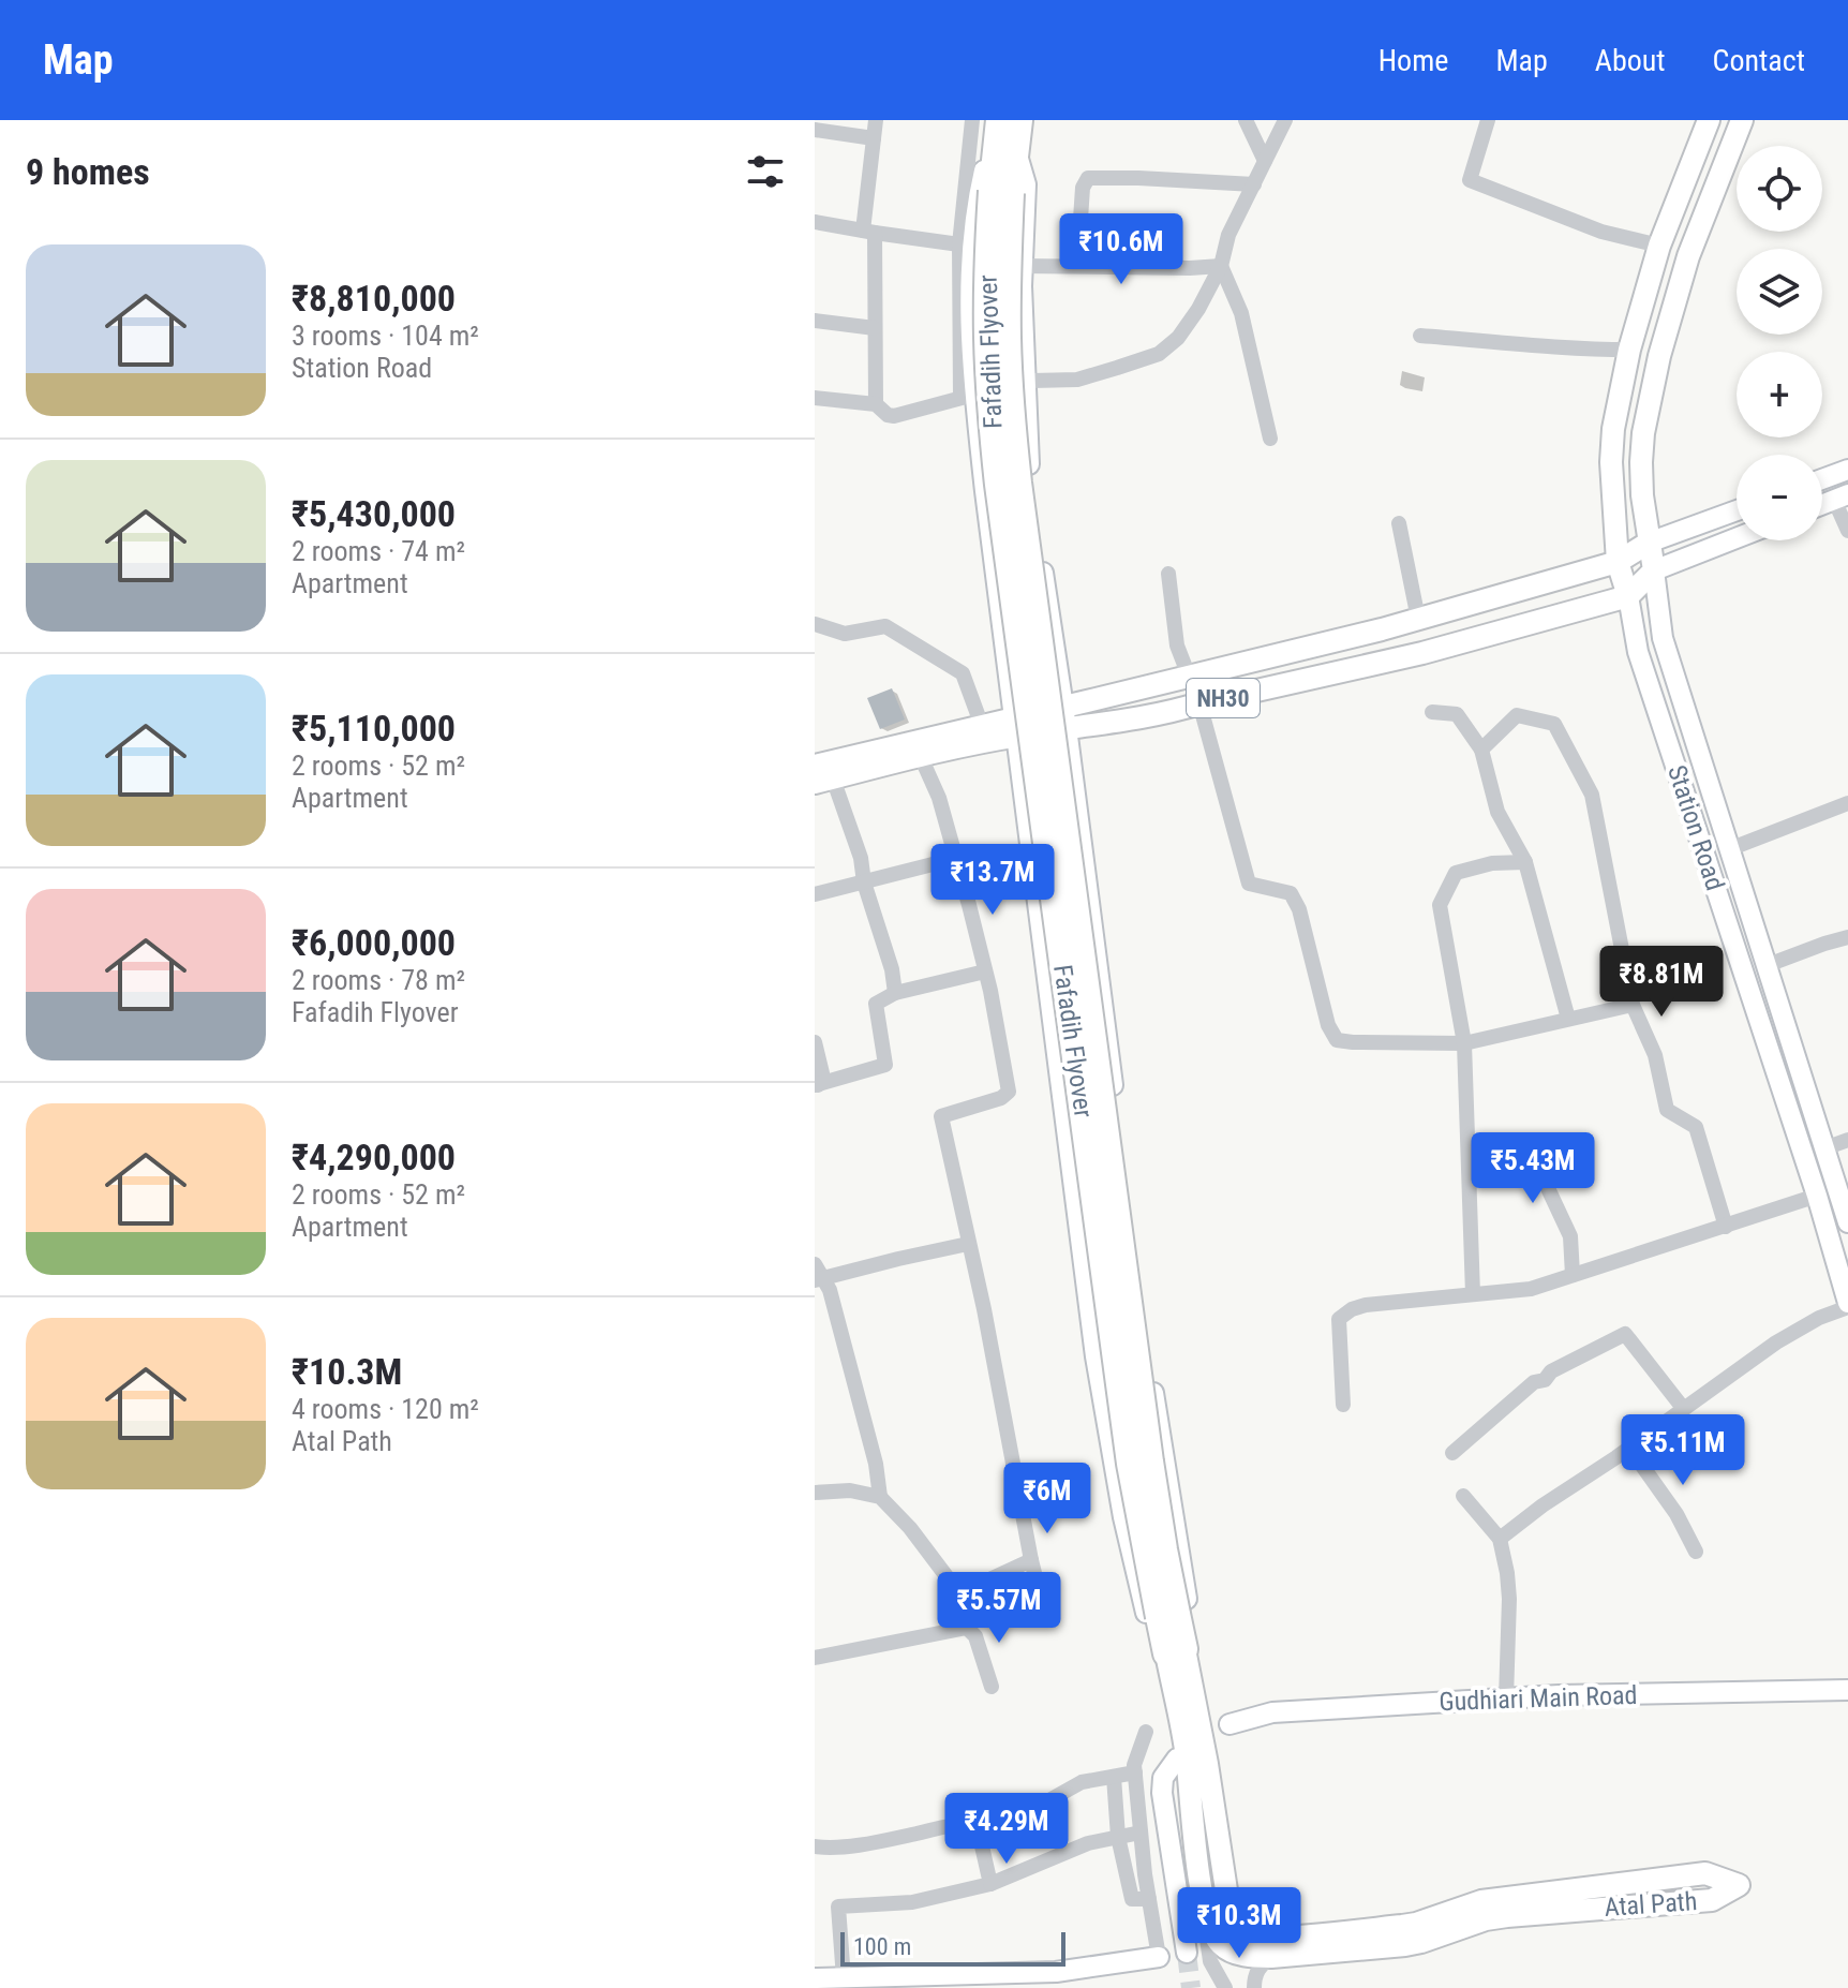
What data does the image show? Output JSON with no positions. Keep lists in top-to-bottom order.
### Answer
{
  "streets": {
    "highway": ["Fafadih Flyover"],
    "main road": ["NH30", "Atal Path"],
    "street": ["Station Road", "Gudhiari Main Road"]
  },
  "crossings": [
    ["Fafadih Flyover", "Atal Path"],
    ["NH30", "Station Road"]
  ],
  "scale_bar": "100 m",
  "page": {
    "header": "Map",
    "nav": [
      "Home",
      "Map",
      "About",
      "Contact"
    ],
    "heading": "9 homes",
    "map_buttons": ["+", "−"],
    "price": [
      "₹10.6M",
      "₹13.7M",
      "₹8.81M",
      "₹5.43M",
      "₹5.11M",
      "₹6M",
      "₹5.57M",
      "₹4.29M",
      "₹10.3M"
    ],
    "list": [
      {
        "name": "₹8,810,000",
        "note": "3 rooms · 104 m² · Station Road"
      },
      {
        "name": "₹5,430,000",
        "note": "2 rooms · 74 m² · Apartment"
      },
      {
        "name": "₹5,110,000",
        "note": "2 rooms · 52 m² · Apartment"
      },
      {
        "name": "₹6,000,000",
        "note": "2 rooms · 78 m² · Fafadih Flyover"
      },
      {
        "name": "₹4,290,000",
        "note": "2 rooms · 52 m² · Apartment"
      },
      {
        "name": "₹10.3M",
        "note": "4 rooms · 120 m² · Atal Path"
      }
    ],
    "scale": "100 m"
  }
}
